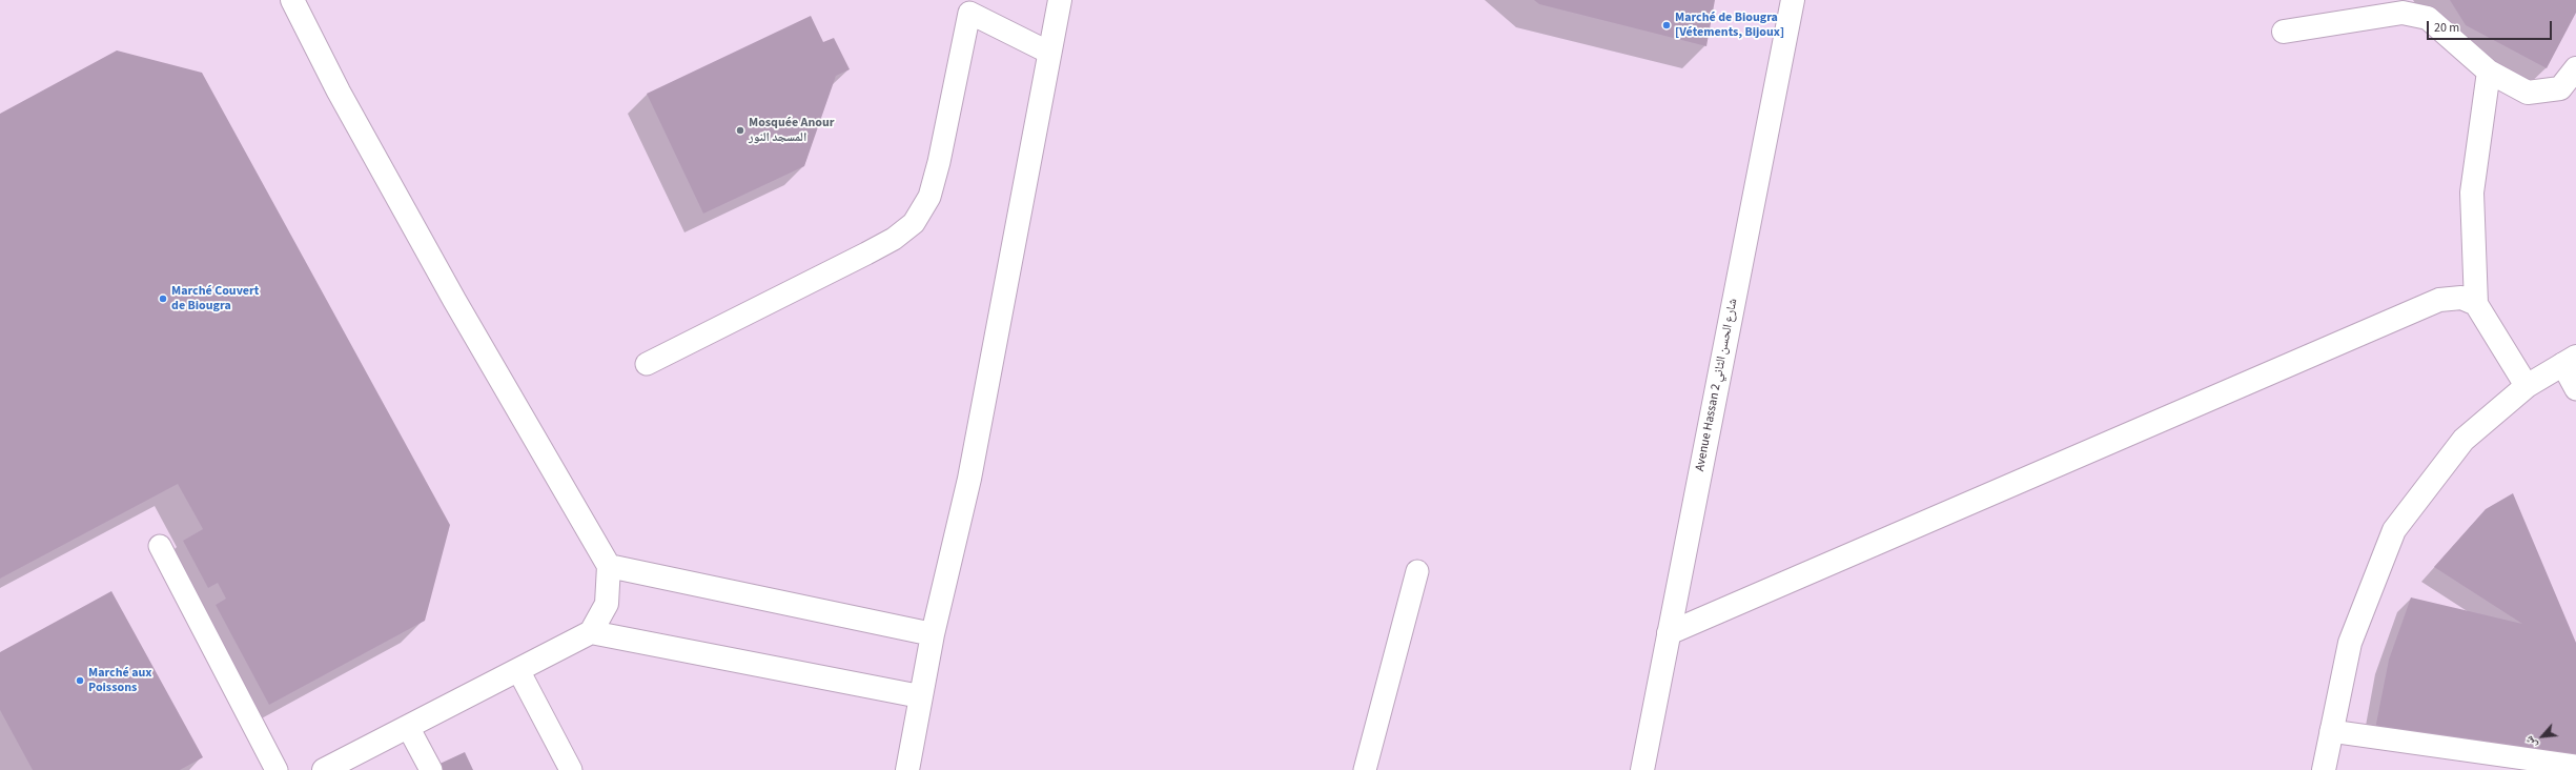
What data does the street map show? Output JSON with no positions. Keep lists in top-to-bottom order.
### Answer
{
  "streets": {
    "street": ["Avenue Hassan 2 شارع الحسن الثاني"]
  },
  "places": [
    "Marché de Biougra [Vétements, Bijoux]",
    "Mosquée Anour المسجد النور",
    "Marché Couvert de Biougra",
    "Marché aux Poissons"
  ],
  "scale_bar": "20 m",
  "north": "bottom left"
}
